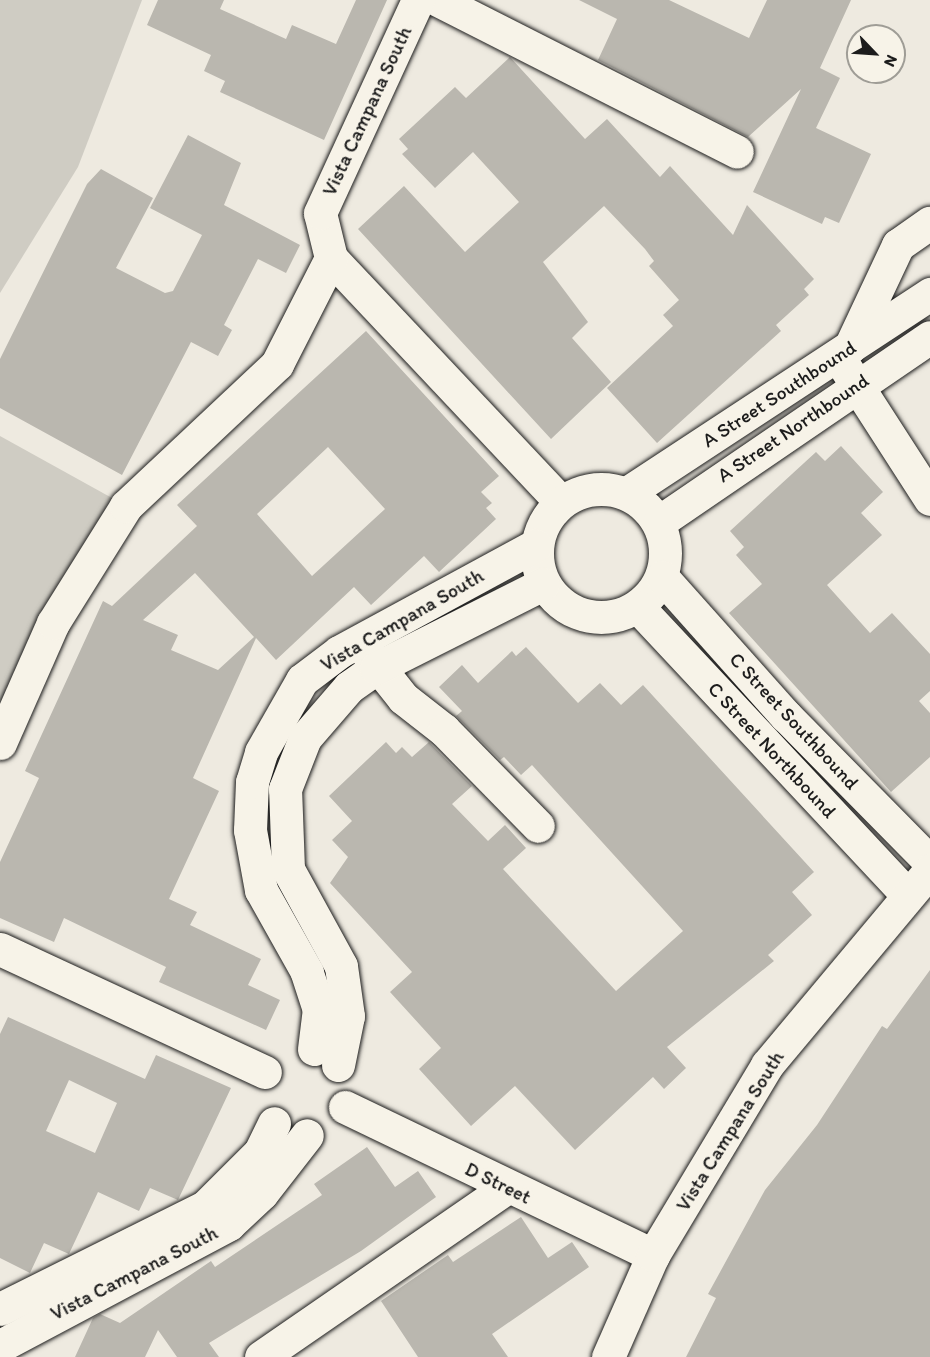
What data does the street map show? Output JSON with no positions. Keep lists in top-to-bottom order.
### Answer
{
  "streets": {
    "street": [
      "Vista Campana South",
      "A Street Southbound",
      "A Street Northbound",
      "C Street Southbound",
      "C Street Northbound",
      "D Street"
    ]
  },
  "crossings": [
    ["Vista Campana South", "A Street Southbound"],
    ["Vista Campana South", "A Street Northbound"],
    ["Vista Campana South", "C Street Southbound"],
    ["Vista Campana South", "C Street Northbound"],
    ["Vista Campana South", "D Street"],
    ["A Street Southbound", "A Street Northbound"],
    ["A Street Southbound", "C Street Southbound"],
    ["A Street Southbound", "C Street Northbound"],
    ["A Street Northbound", "C Street Southbound"],
    ["A Street Northbound", "C Street Northbound"],
    ["C Street Southbound", "C Street Northbound"]
  ],
  "north": "bottom right"
}
